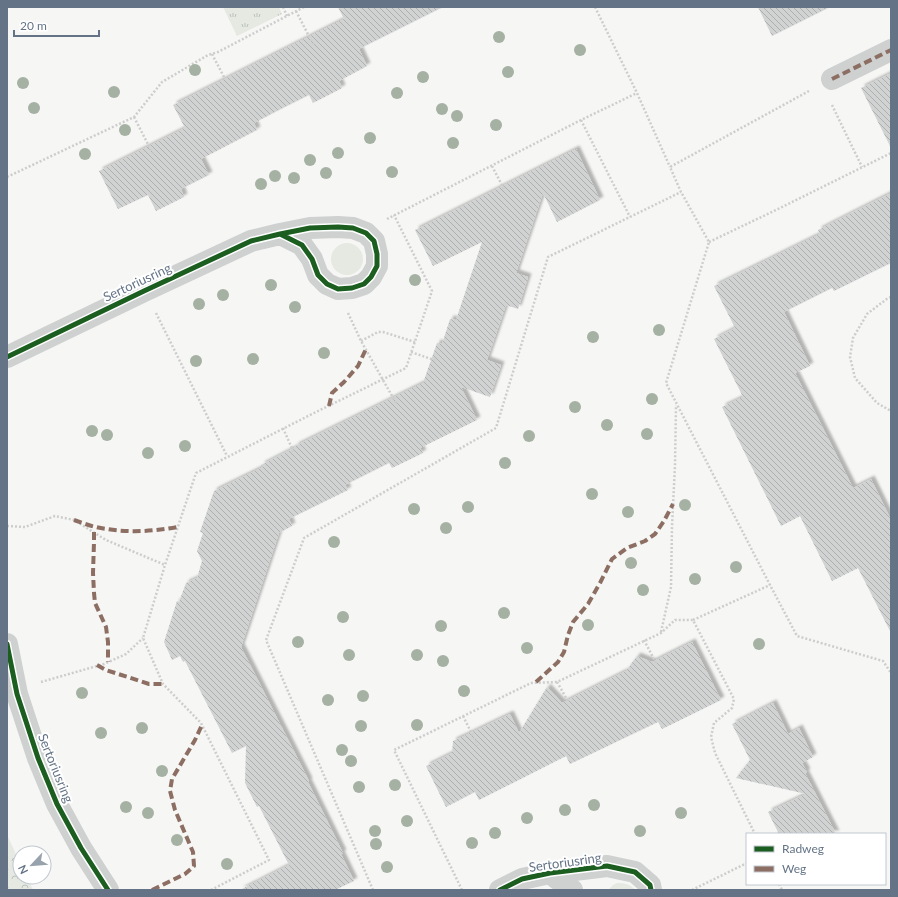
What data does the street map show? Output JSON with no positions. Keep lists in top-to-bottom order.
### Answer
{
  "streets": {
    "street": ["Sertoriusring"]
  },
  "legend": ["Radweg", "Weg"],
  "scale_bar": "20 m",
  "north": "bottom left"
}
